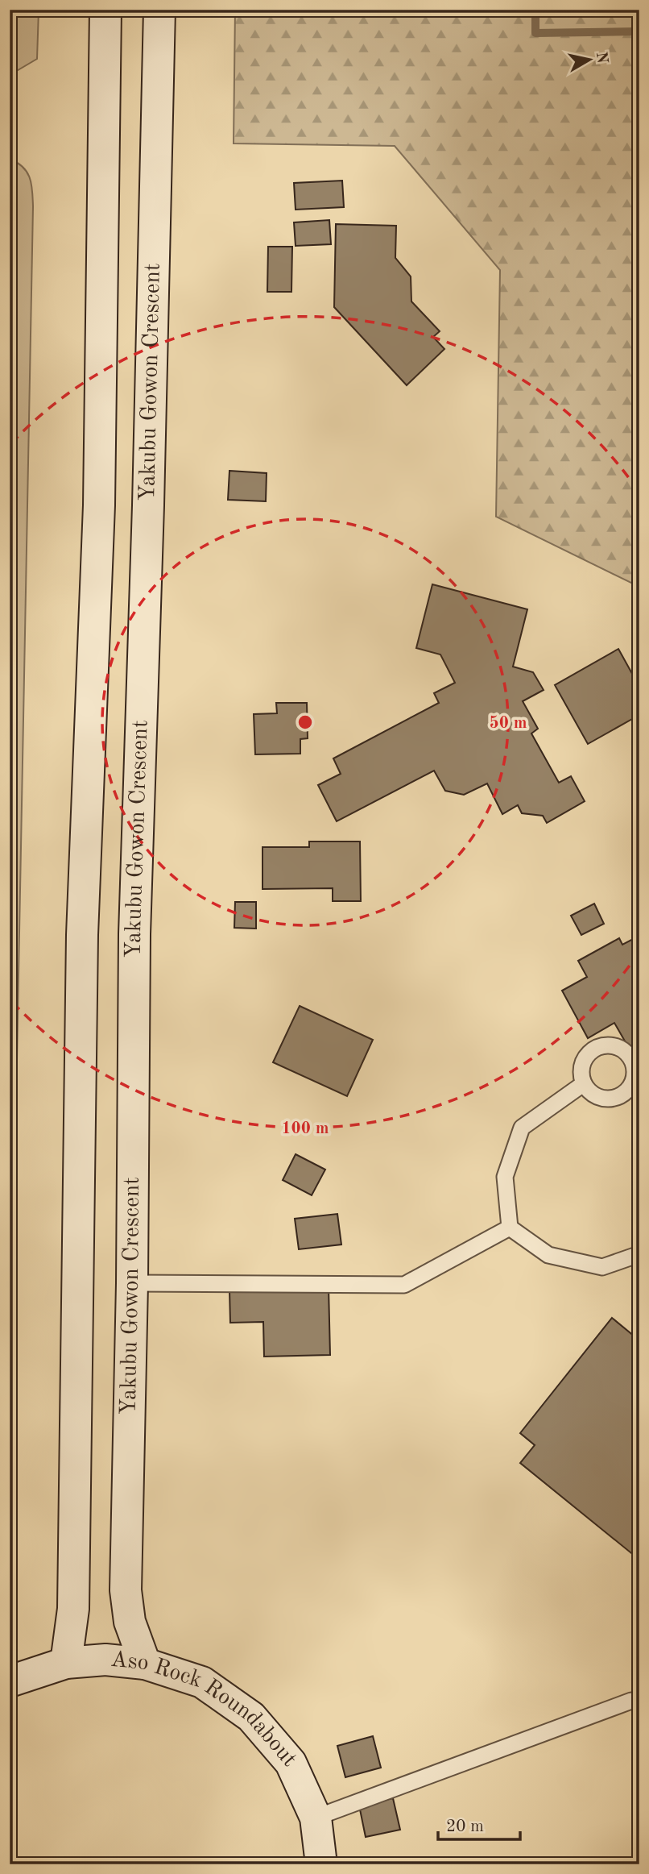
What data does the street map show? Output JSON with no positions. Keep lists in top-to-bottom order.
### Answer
{
  "streets": {
    "street": ["Yakubu Gowon Crescent", "Aso Rock Roundabout"]
  },
  "crossings": [
    ["Yakubu Gowon Crescent", "Aso Rock Roundabout"]
  ],
  "scale_bar": "20 m",
  "north": "right",
  "rings": ["50 m", "100 m"]
}
